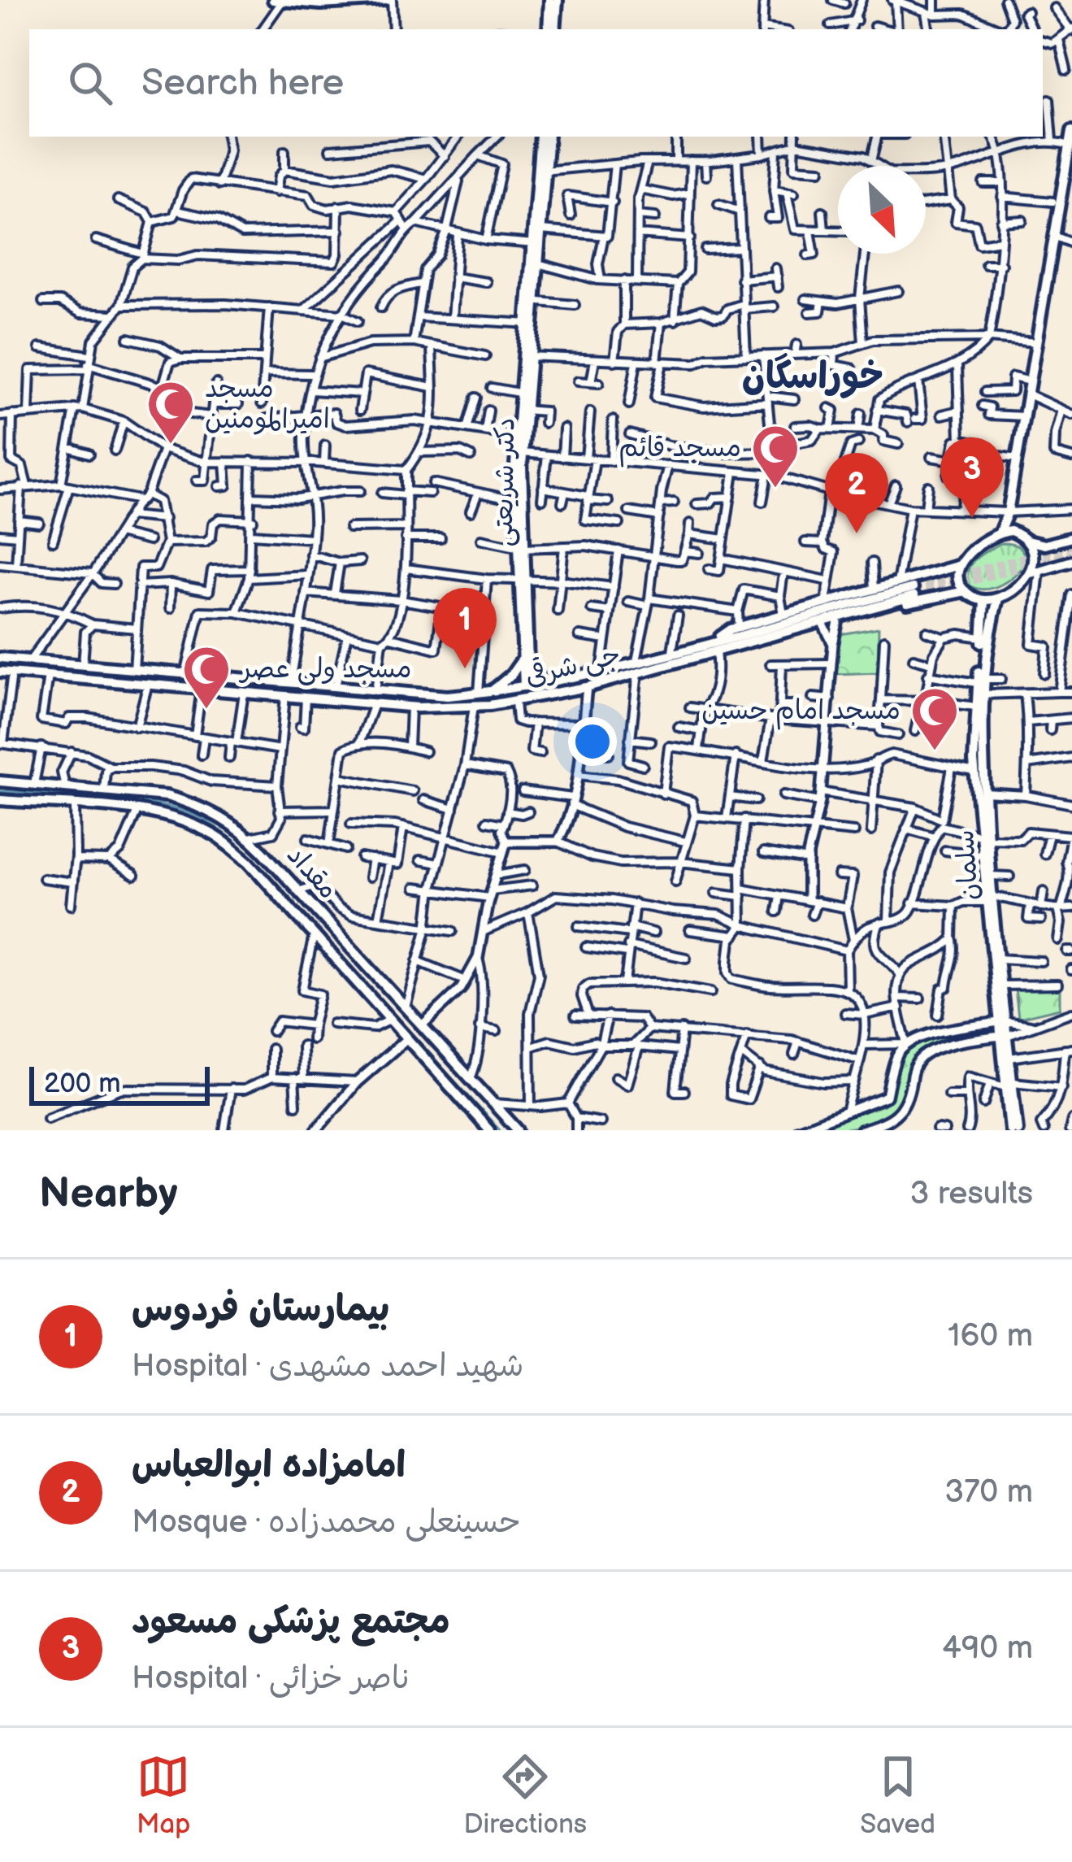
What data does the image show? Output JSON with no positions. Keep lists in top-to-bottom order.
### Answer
{
  "streets": {
    "main road": [
      "دکتر شریعتی",
      "جی شرقی",
      "سلمان",
      "مقداد"
    ]
  },
  "crossings": [
    ["دکتر شریعتی", "جی شرقی"]
  ],
  "districts": ["خوراسگان"],
  "places": {
    "mosque": [
      "مسجد امیرالمومنین",
      "مسجد قائم",
      "مسجد ولی عصر",
      "مسجد امام حسین"
    ]
  },
  "scale_bar": "200 m",
  "north": "bottom right",
  "page": {
    "search": "Search here",
    "pins": ["3", "2", "1"],
    "scale": "200 m",
    "heading": ["Nearby", "3 results"],
    "list": [
      {
        "mark": "1",
        "name": "بیمارستان فردوس",
        "note": "Hospital · شهید احمد مشهدی",
        "value": "160 m"
      },
      {
        "mark": "2",
        "name": "امامزاده ابوالعباس",
        "note": "Mosque · حسینعلی محمدزاده",
        "value": "370 m"
      },
      {
        "mark": "3",
        "name": "مجتمع پزشکی مسعود",
        "note": "Hospital · ناصر خزائی",
        "value": "490 m"
      }
    ],
    "nav": ["Map", "Directions", "Saved"]
  }
}
